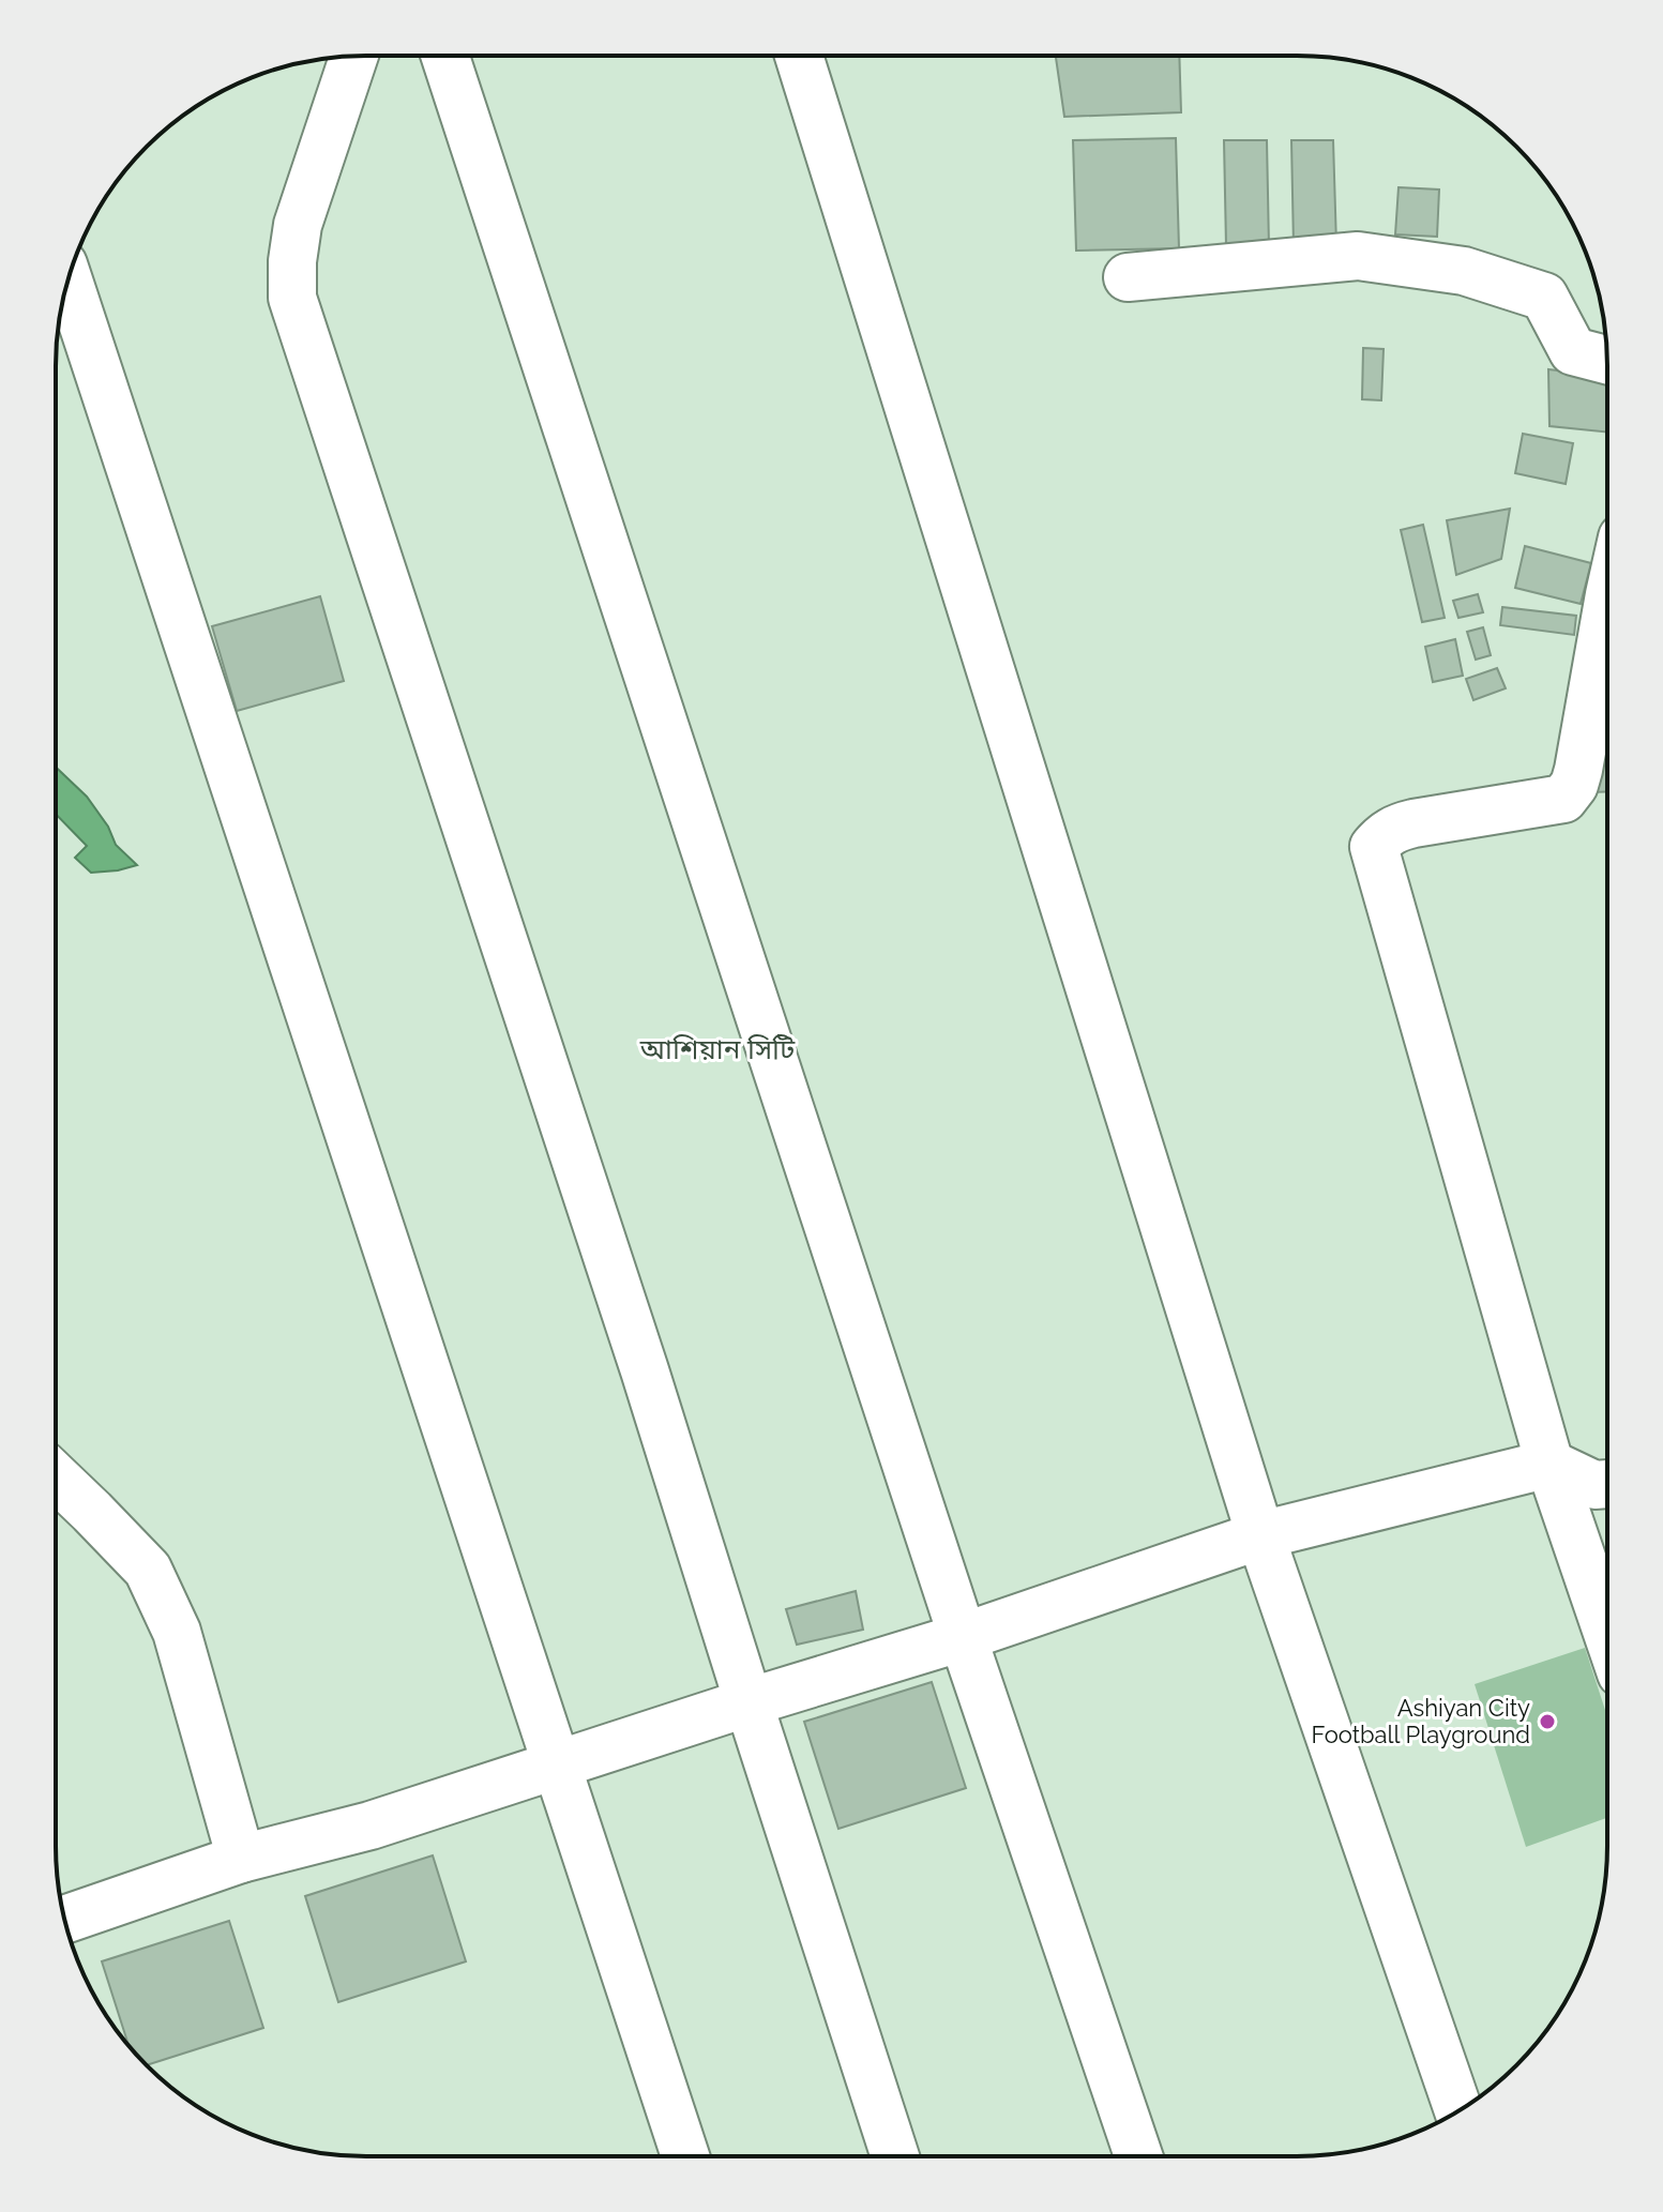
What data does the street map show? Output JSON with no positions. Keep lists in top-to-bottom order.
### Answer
{
  "districts": ["আশিয়ান সিটি"],
  "places": ["Ashiyan City Football Playground"]
}
